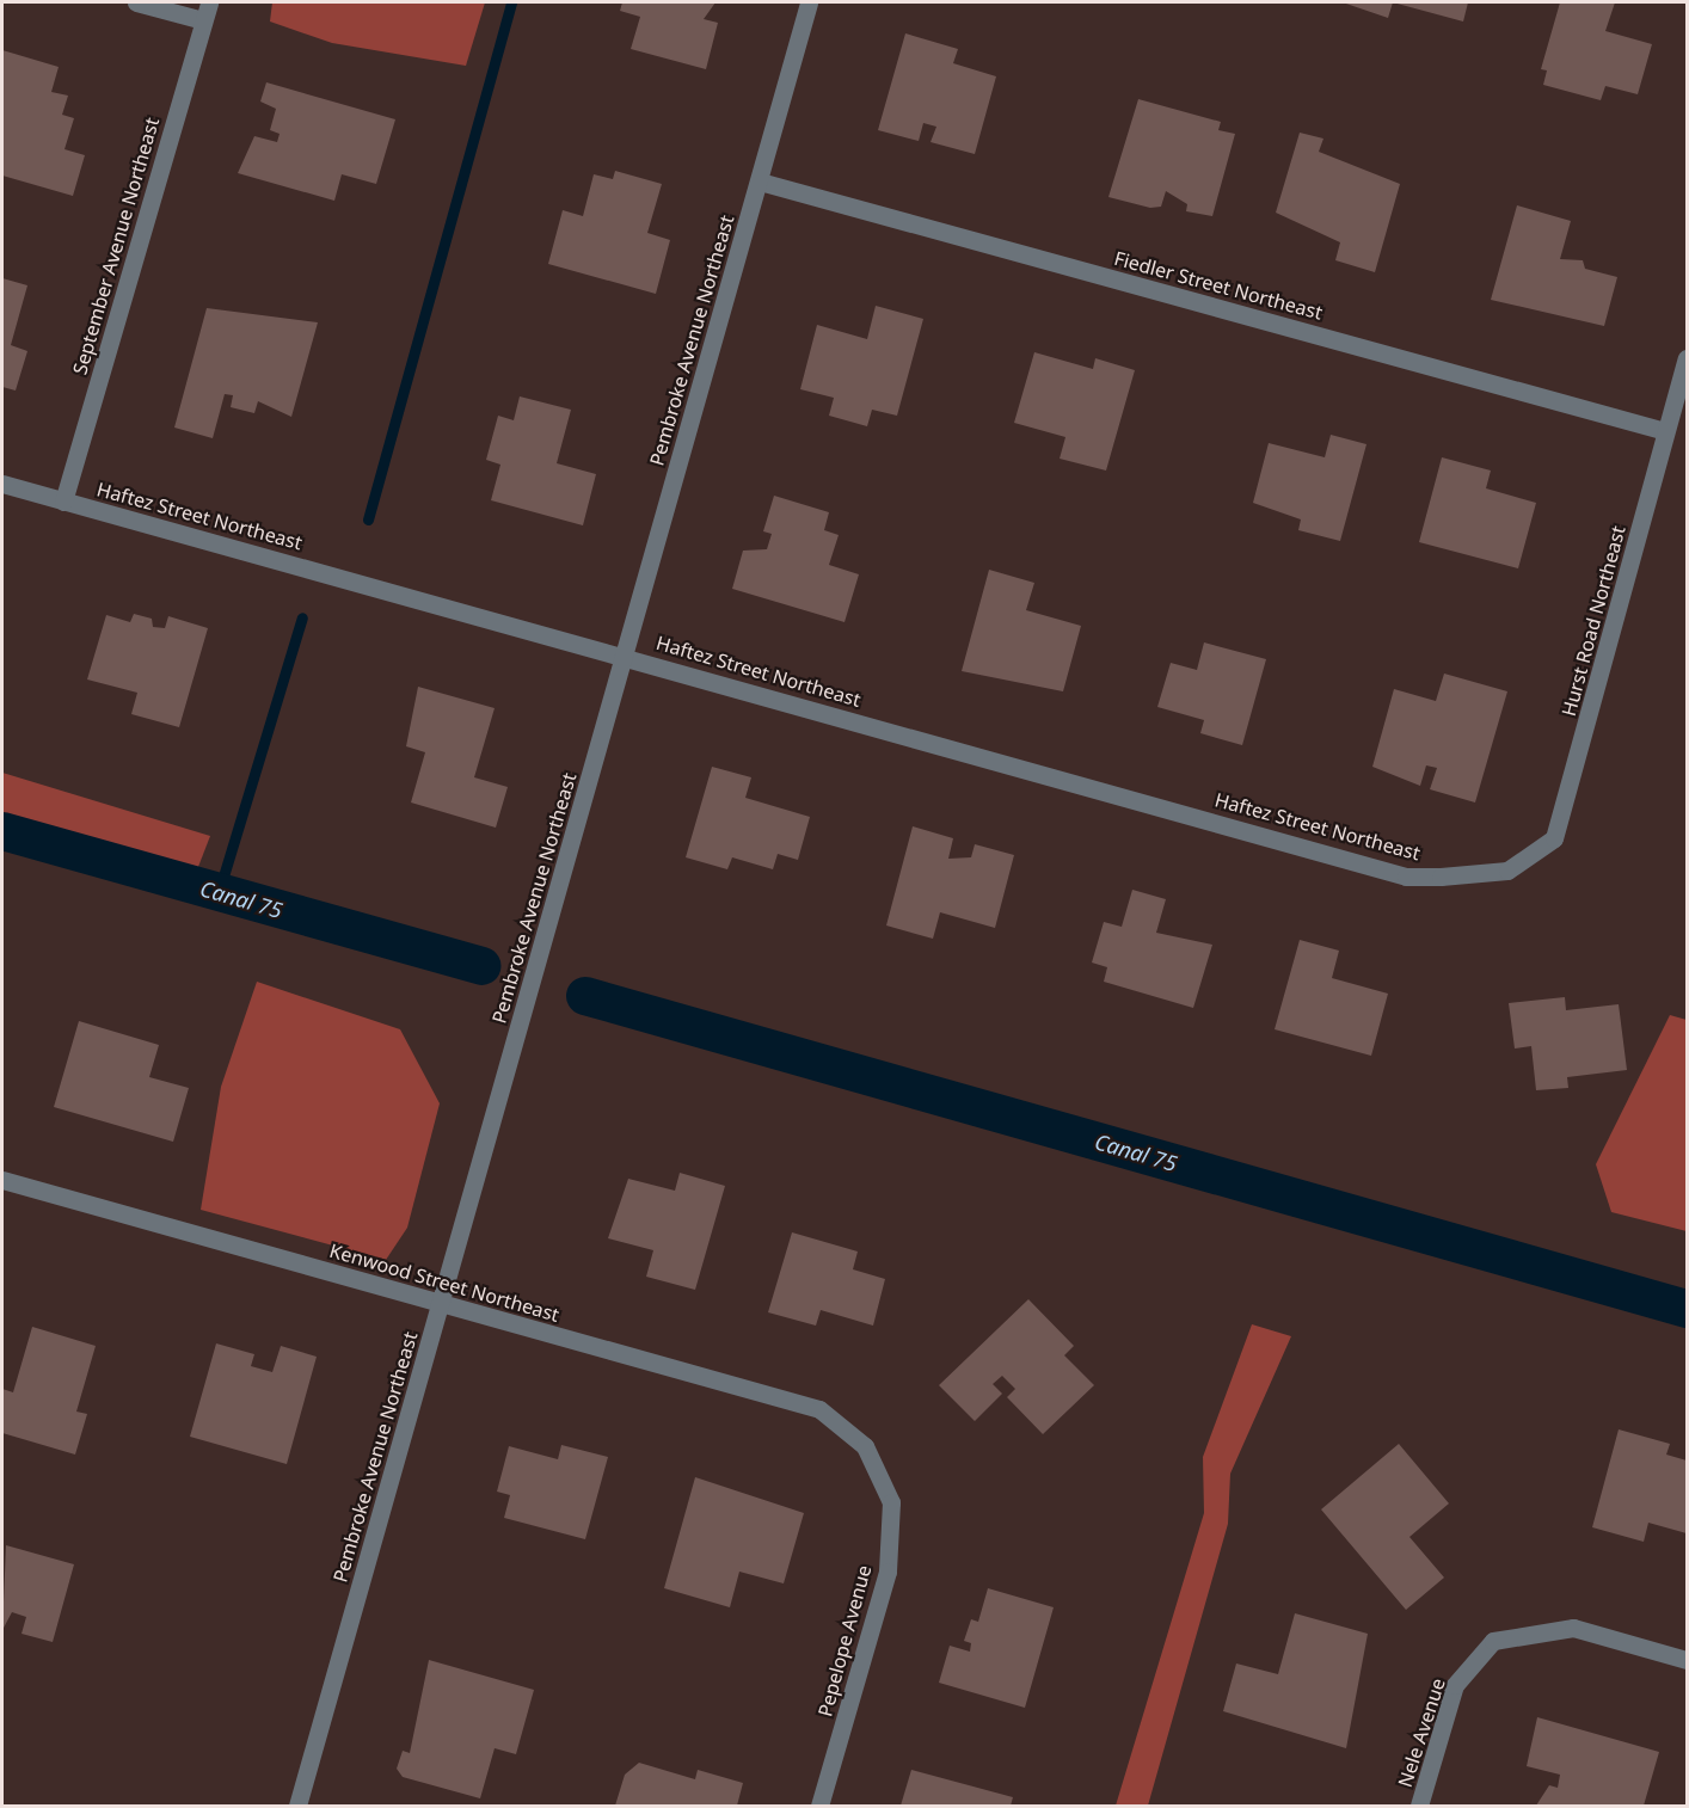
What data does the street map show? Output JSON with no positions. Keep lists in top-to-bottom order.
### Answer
{
  "streets": {
    "street": [
      "September Avenue Northeast",
      "Fiedler Street Northeast",
      "Pembroke Avenue Northeast",
      "Haftez Street Northeast",
      "Hurst Road Northeast",
      "Kenwood Street Northeast",
      "Pepelope Avenue",
      "Nele Avenue"
    ]
  },
  "crossings": [
    ["September Avenue Northeast", "Haftez Street Northeast"],
    ["Fiedler Street Northeast", "Pembroke Avenue Northeast"],
    ["Fiedler Street Northeast", "Hurst Road Northeast"],
    ["Pembroke Avenue Northeast", "Haftez Street Northeast"],
    ["Pembroke Avenue Northeast", "Kenwood Street Northeast"],
    ["Haftez Street Northeast", "Hurst Road Northeast"],
    ["Kenwood Street Northeast", "Pepelope Avenue"]
  ],
  "water": ["Canal 75"]
}
